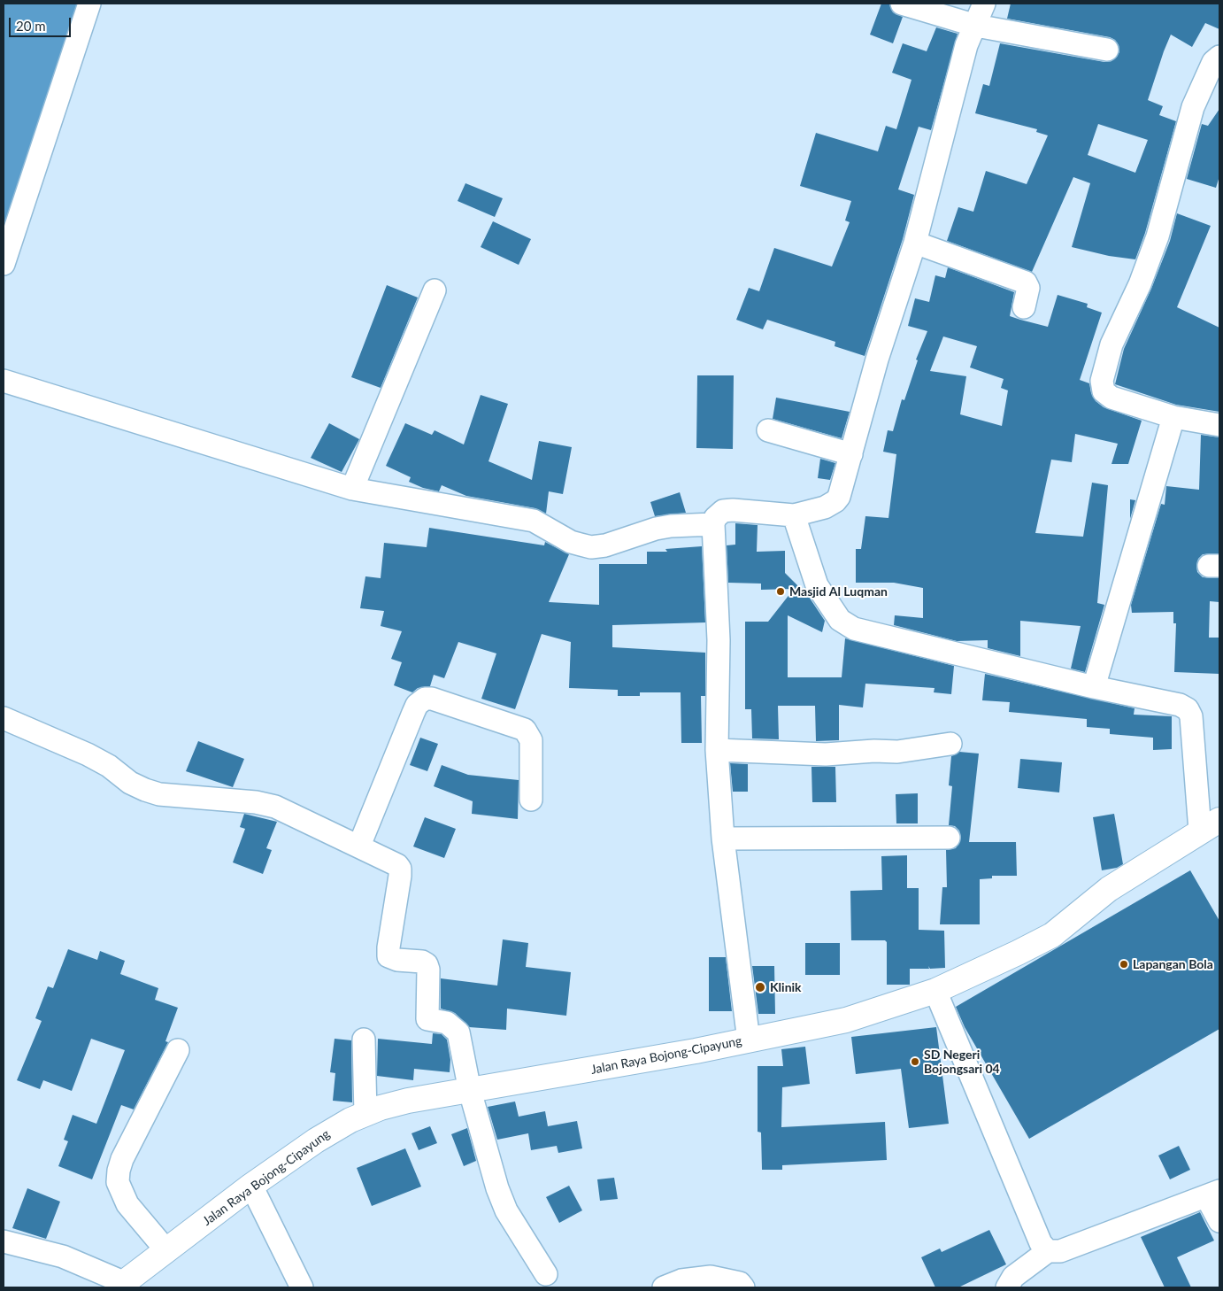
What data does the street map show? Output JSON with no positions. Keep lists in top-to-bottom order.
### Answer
{
  "streets": {
    "street": ["Jalan Raya Bojong-Cipayung"]
  },
  "places": [
    "Masjid Al Luqman",
    "Lapangan Bola",
    "Klinik",
    "SD Negeri Bojongsari 04"
  ],
  "scale_bar": "20 m"
}
